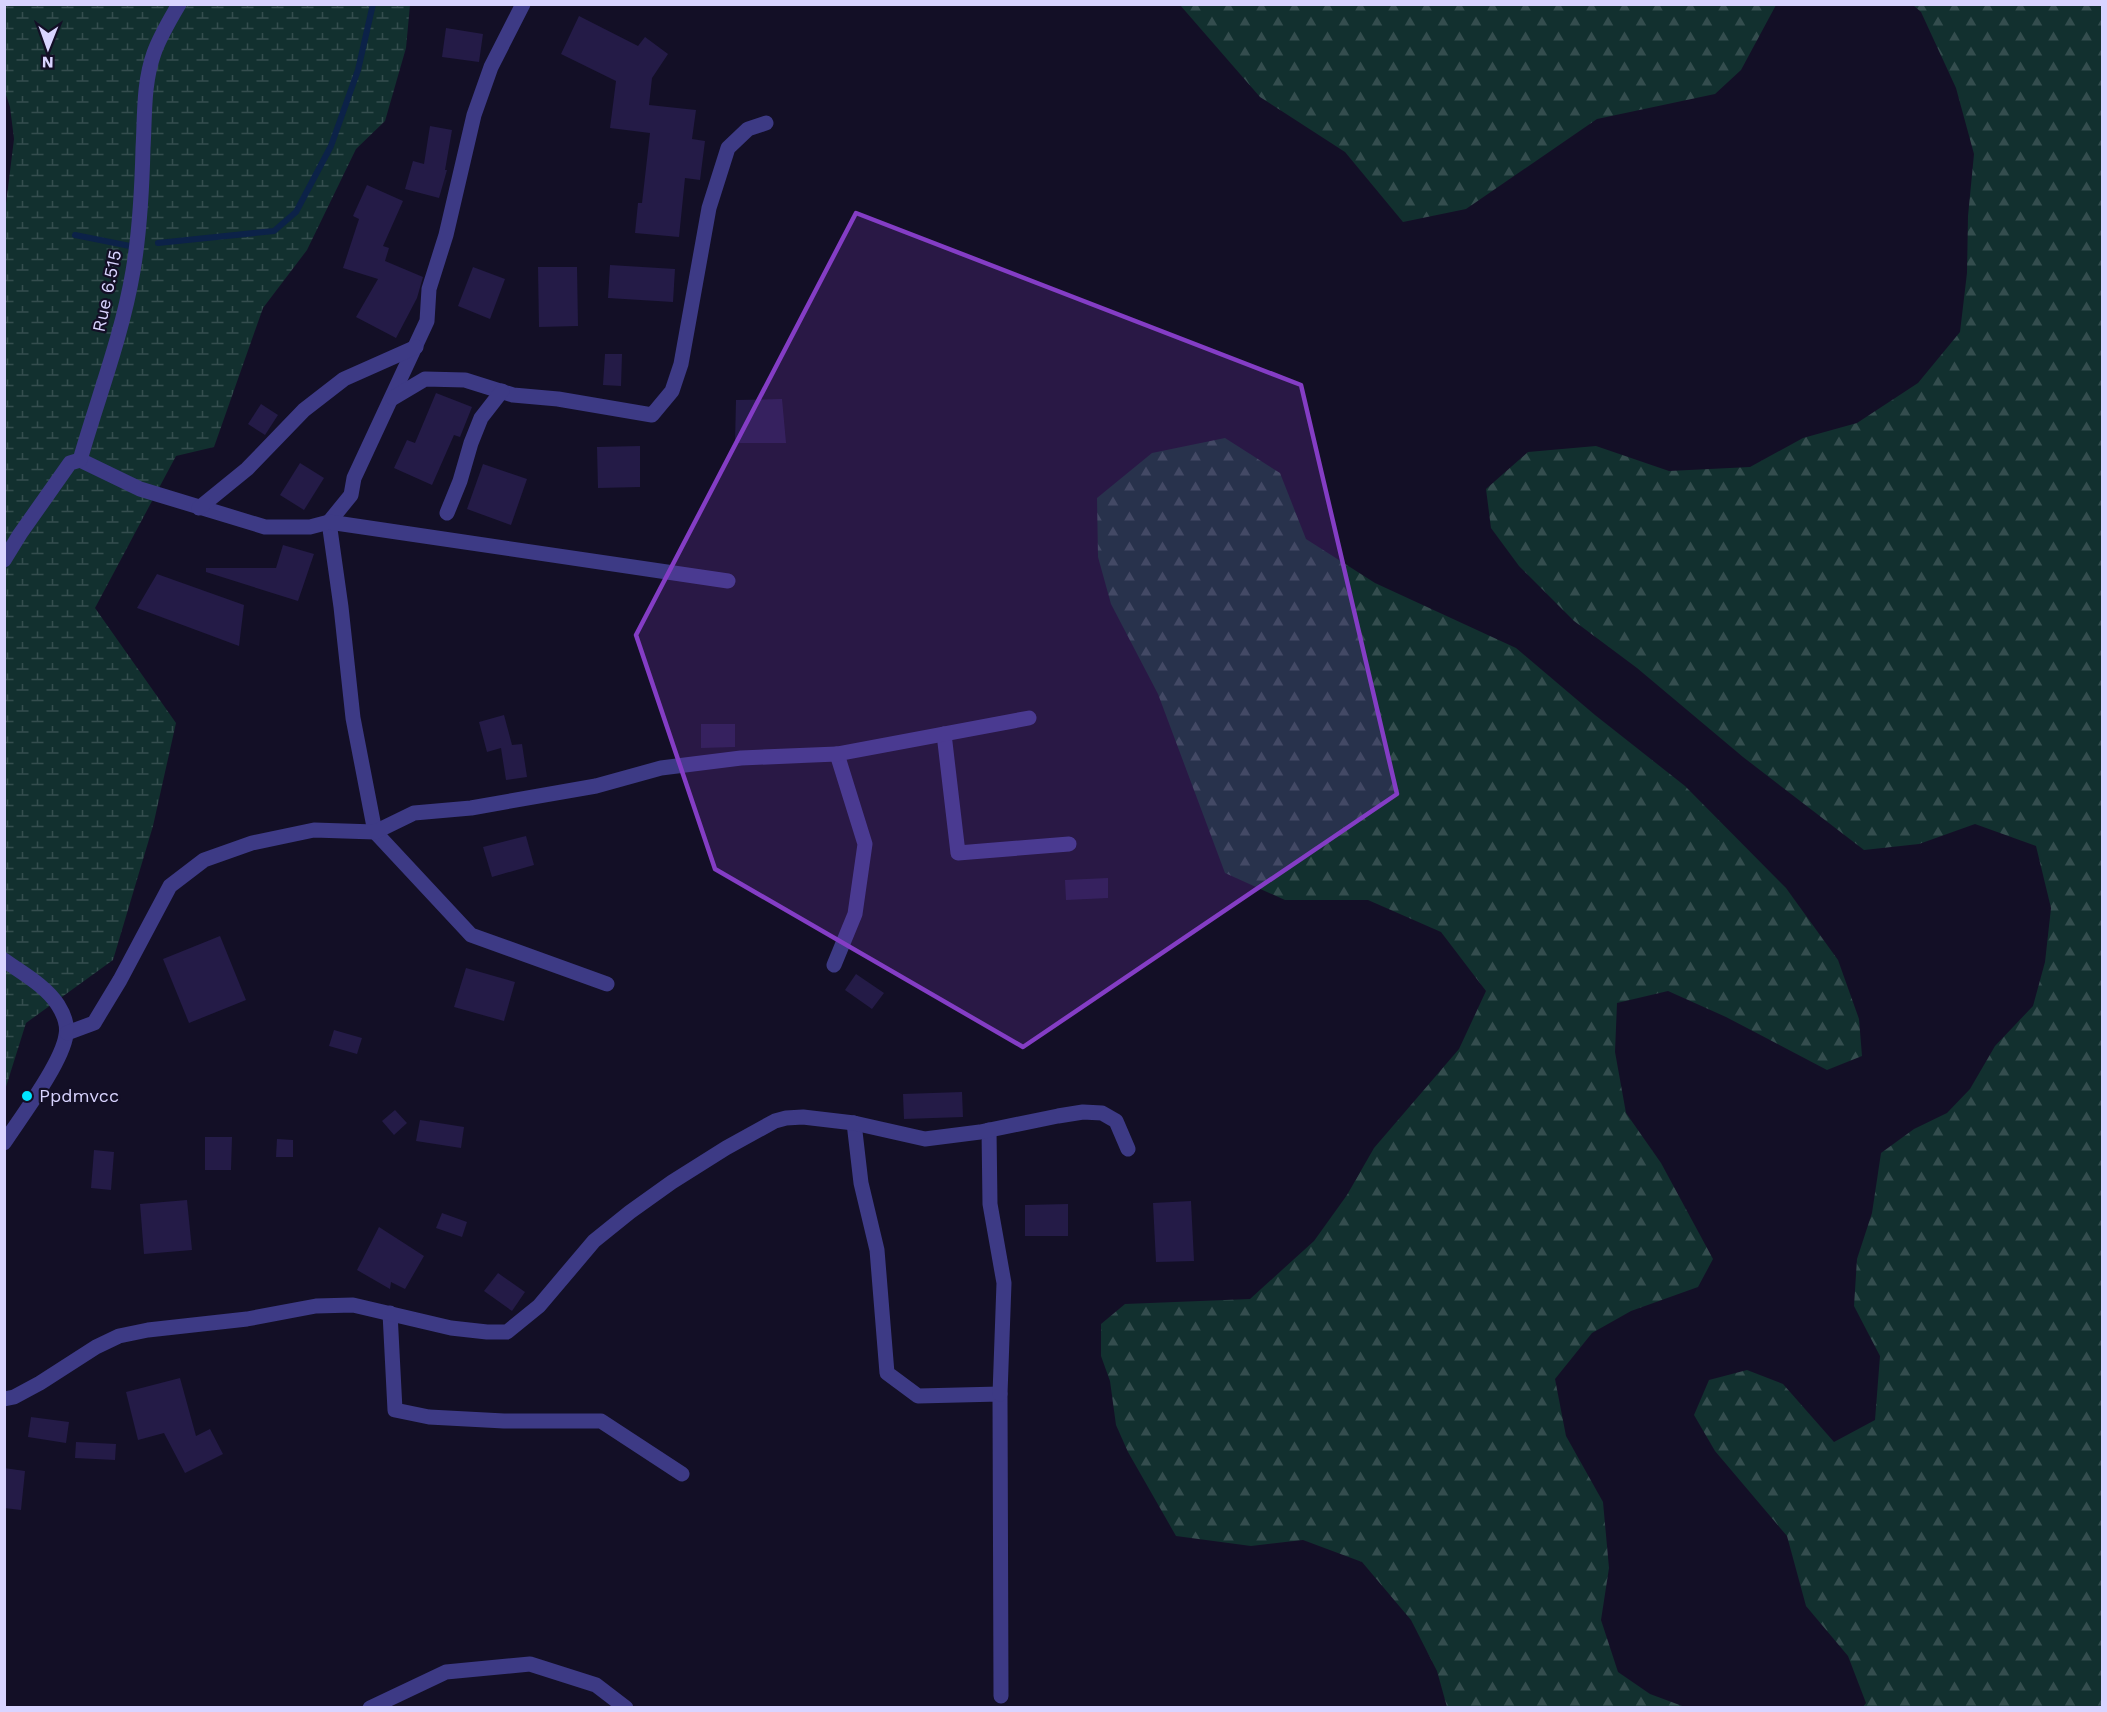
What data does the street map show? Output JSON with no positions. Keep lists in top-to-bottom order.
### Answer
{
  "streets": {
    "street": ["Rue 6.515"]
  },
  "places": ["Ppdmvcc"],
  "north": "bottom"
}
